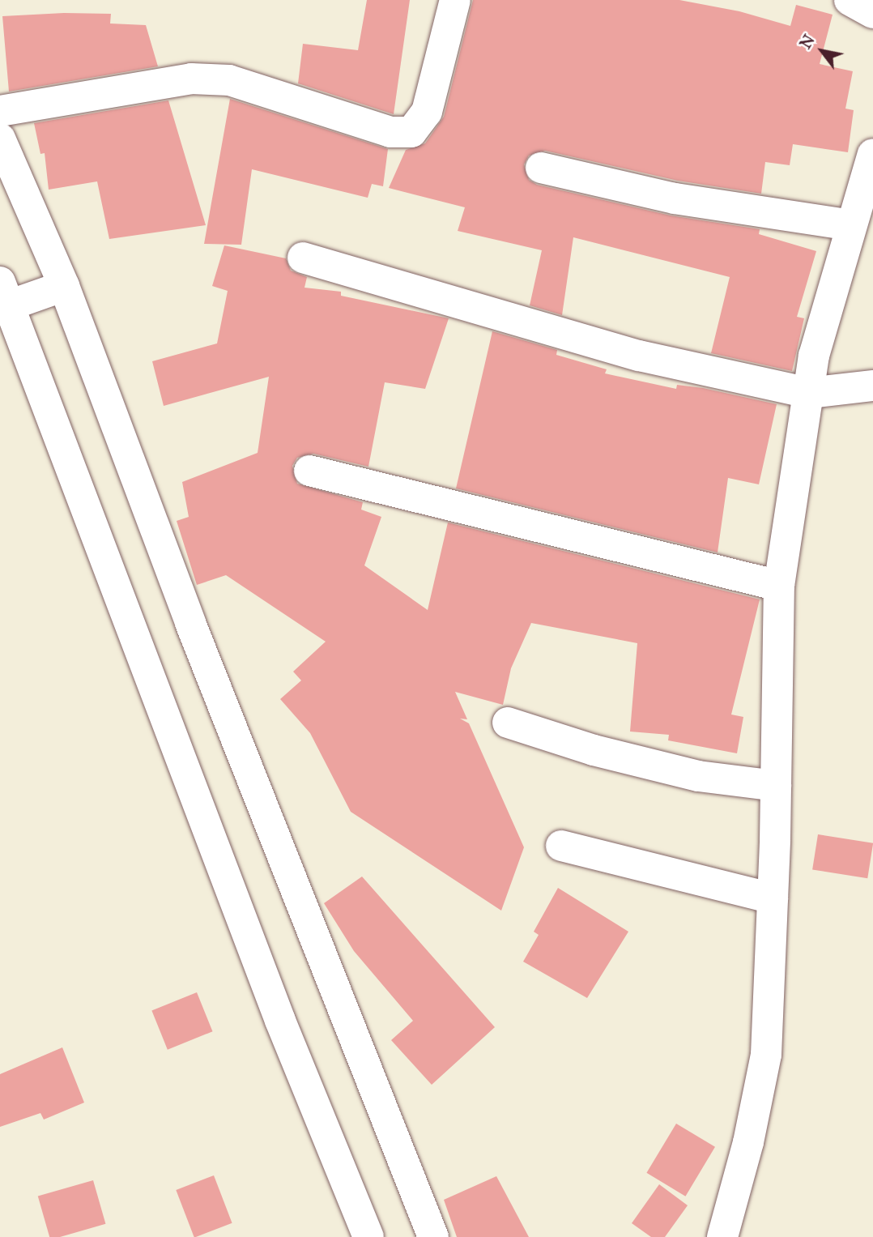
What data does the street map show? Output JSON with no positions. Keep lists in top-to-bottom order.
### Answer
{
  "north": "top left"
}
